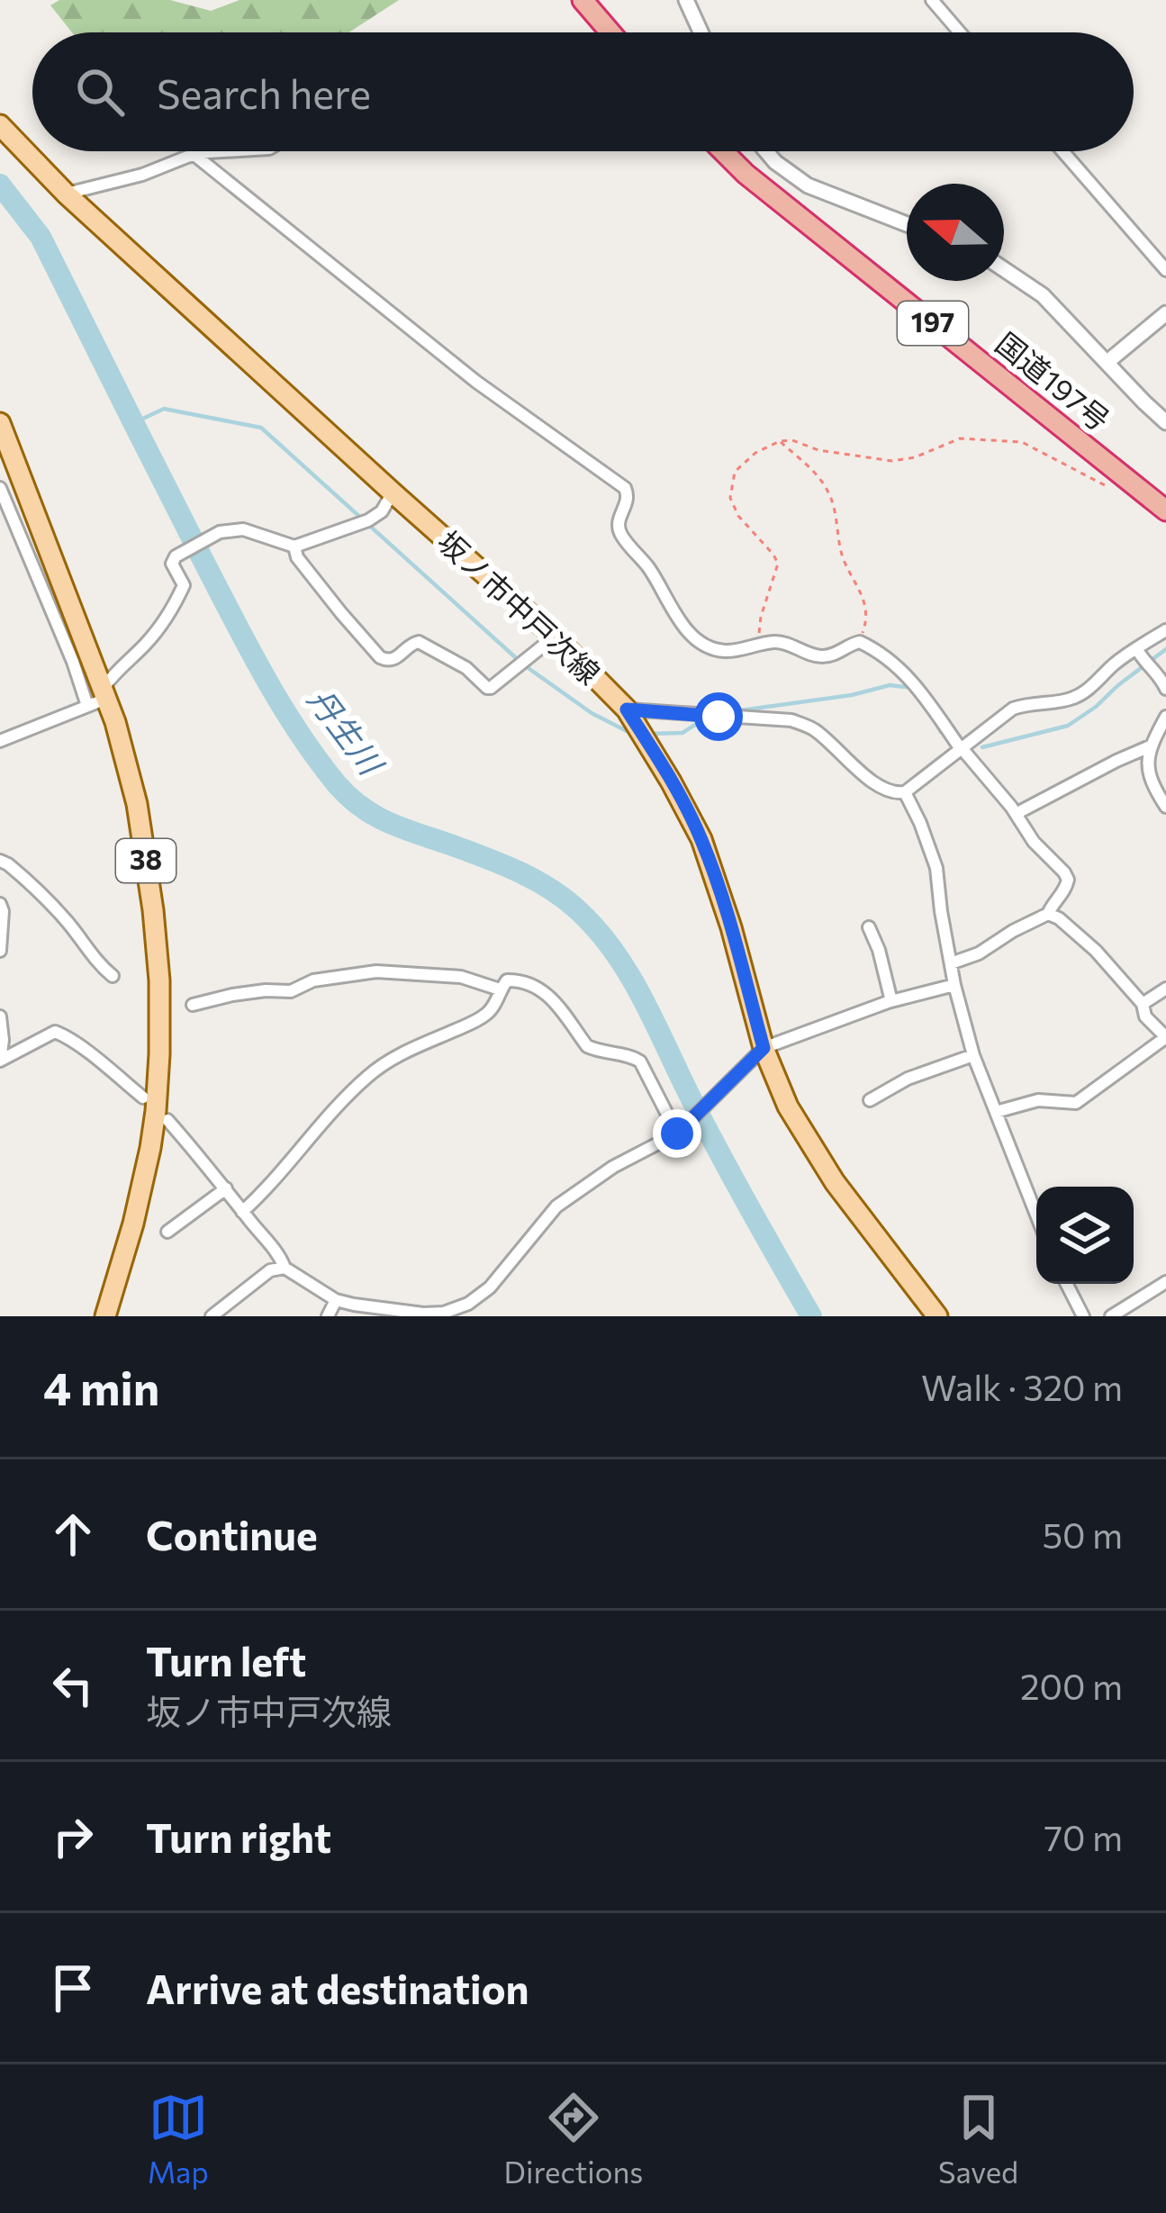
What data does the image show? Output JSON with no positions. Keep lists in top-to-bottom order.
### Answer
{
  "streets": {
    "highway": ["197", "国道197号"],
    "main road": ["坂ノ市中戸次線", "38"]
  },
  "water": ["丹生川"],
  "north": "left",
  "page": {
    "search": "Search here",
    "heading": ["4 min", "Walk · 320 m"],
    "list": [
      ["Continue", "50 m"],
      ["Turn left", "坂ノ市中戸次線", "200 m"],
      ["Turn right", "70 m"],
      "Arrive at destination"
    ],
    "nav": ["Map", "Directions", "Saved"]
  }
}
